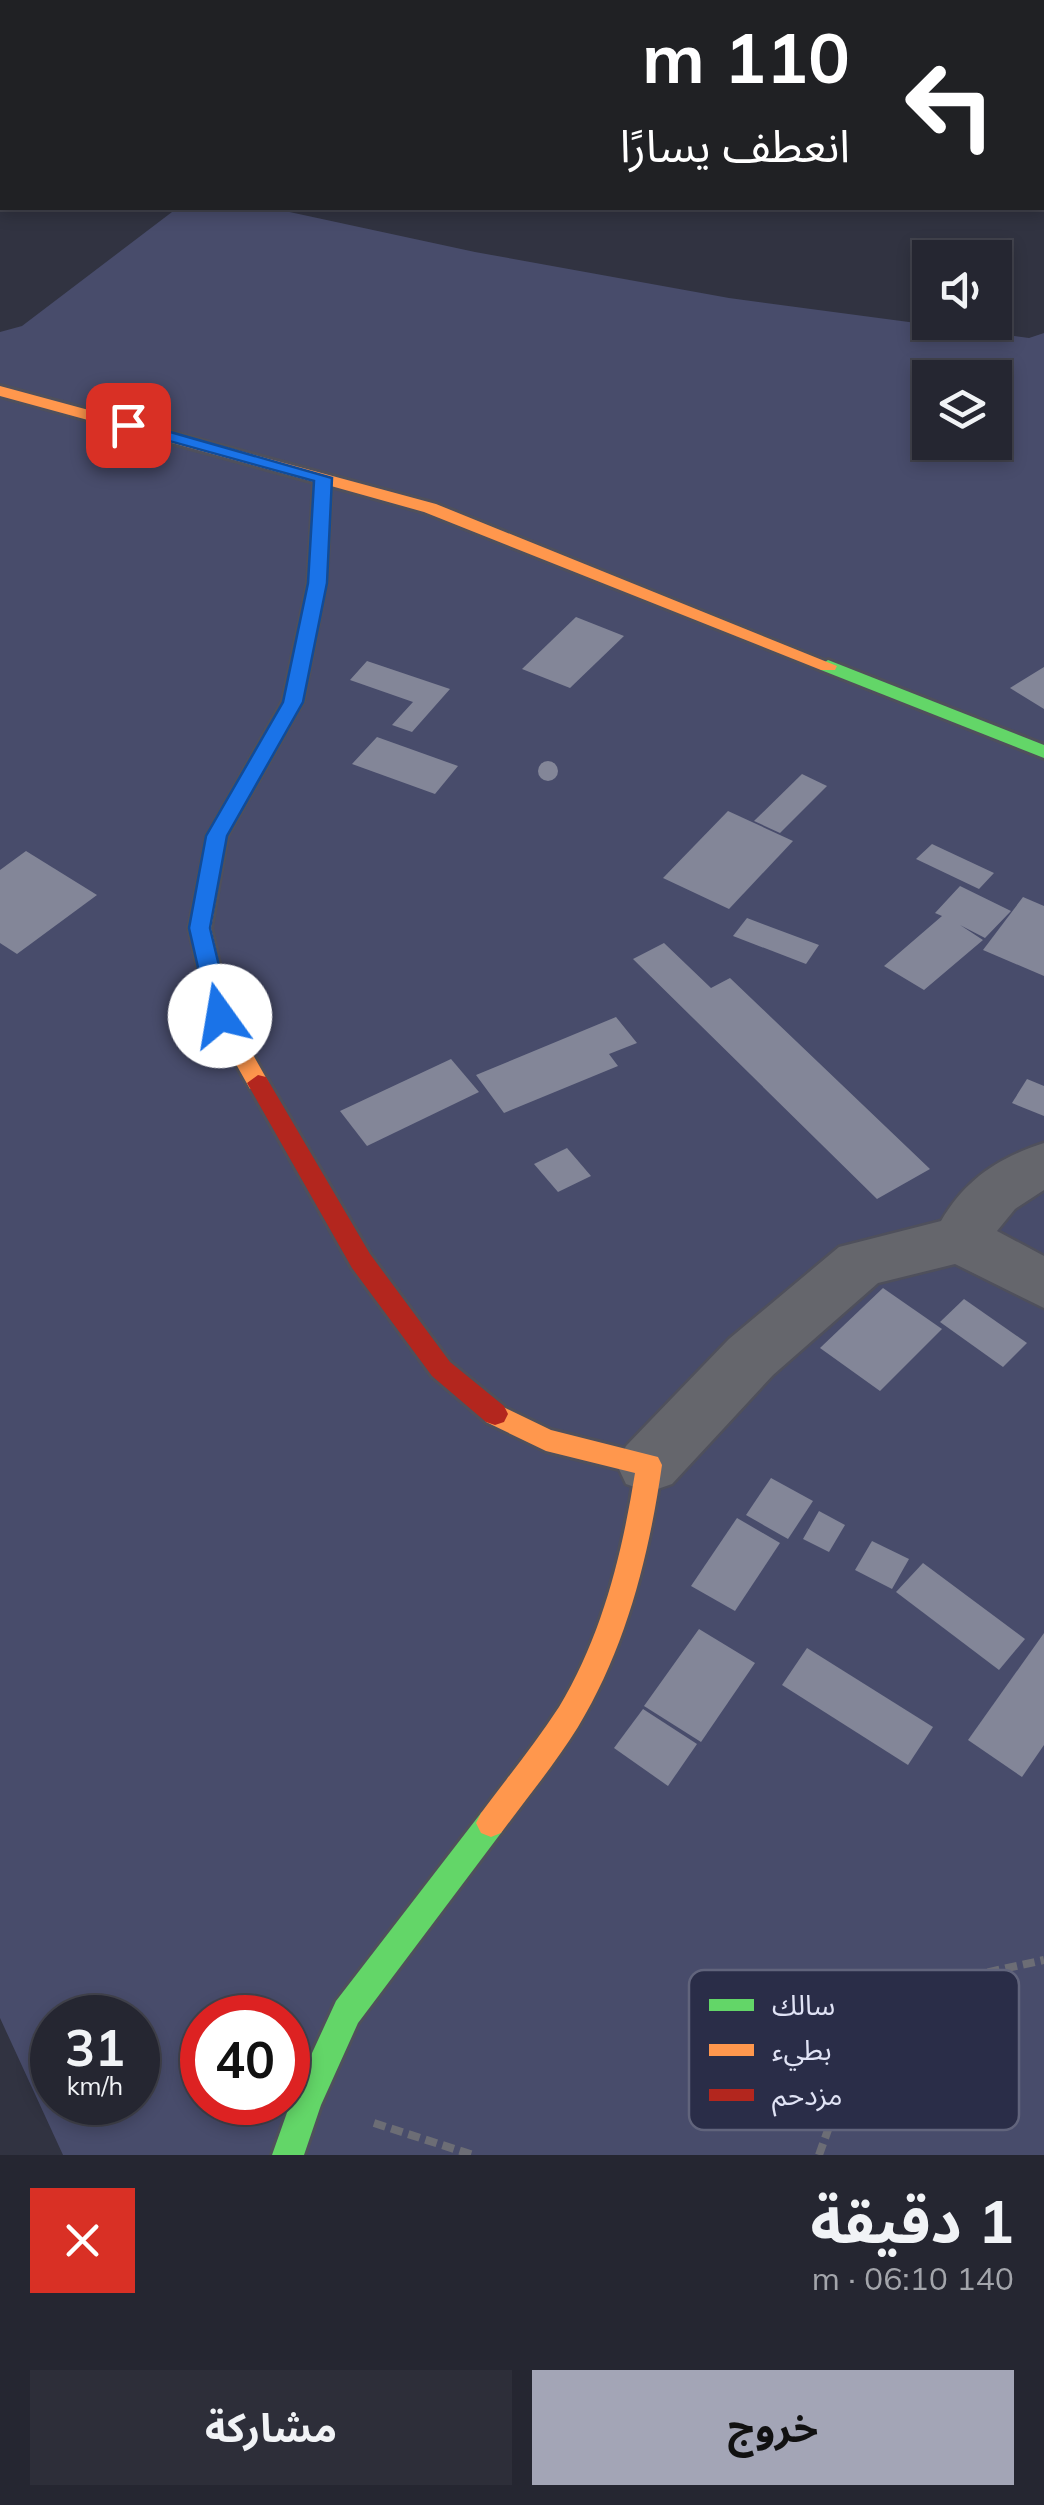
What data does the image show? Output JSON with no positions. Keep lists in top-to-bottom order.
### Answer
{
  "legend": ["سالك", "بطيء", "مزدحم"],
  "page": {
    "turn": ["110 m", "انعطف يسارًا"],
    "speed": "31 km/h",
    "limit": "40",
    "heading": ["1 دقيقة", "140 m · 06:10"],
    "buttons": ["خروج", "مشاركة"]
  }
}
